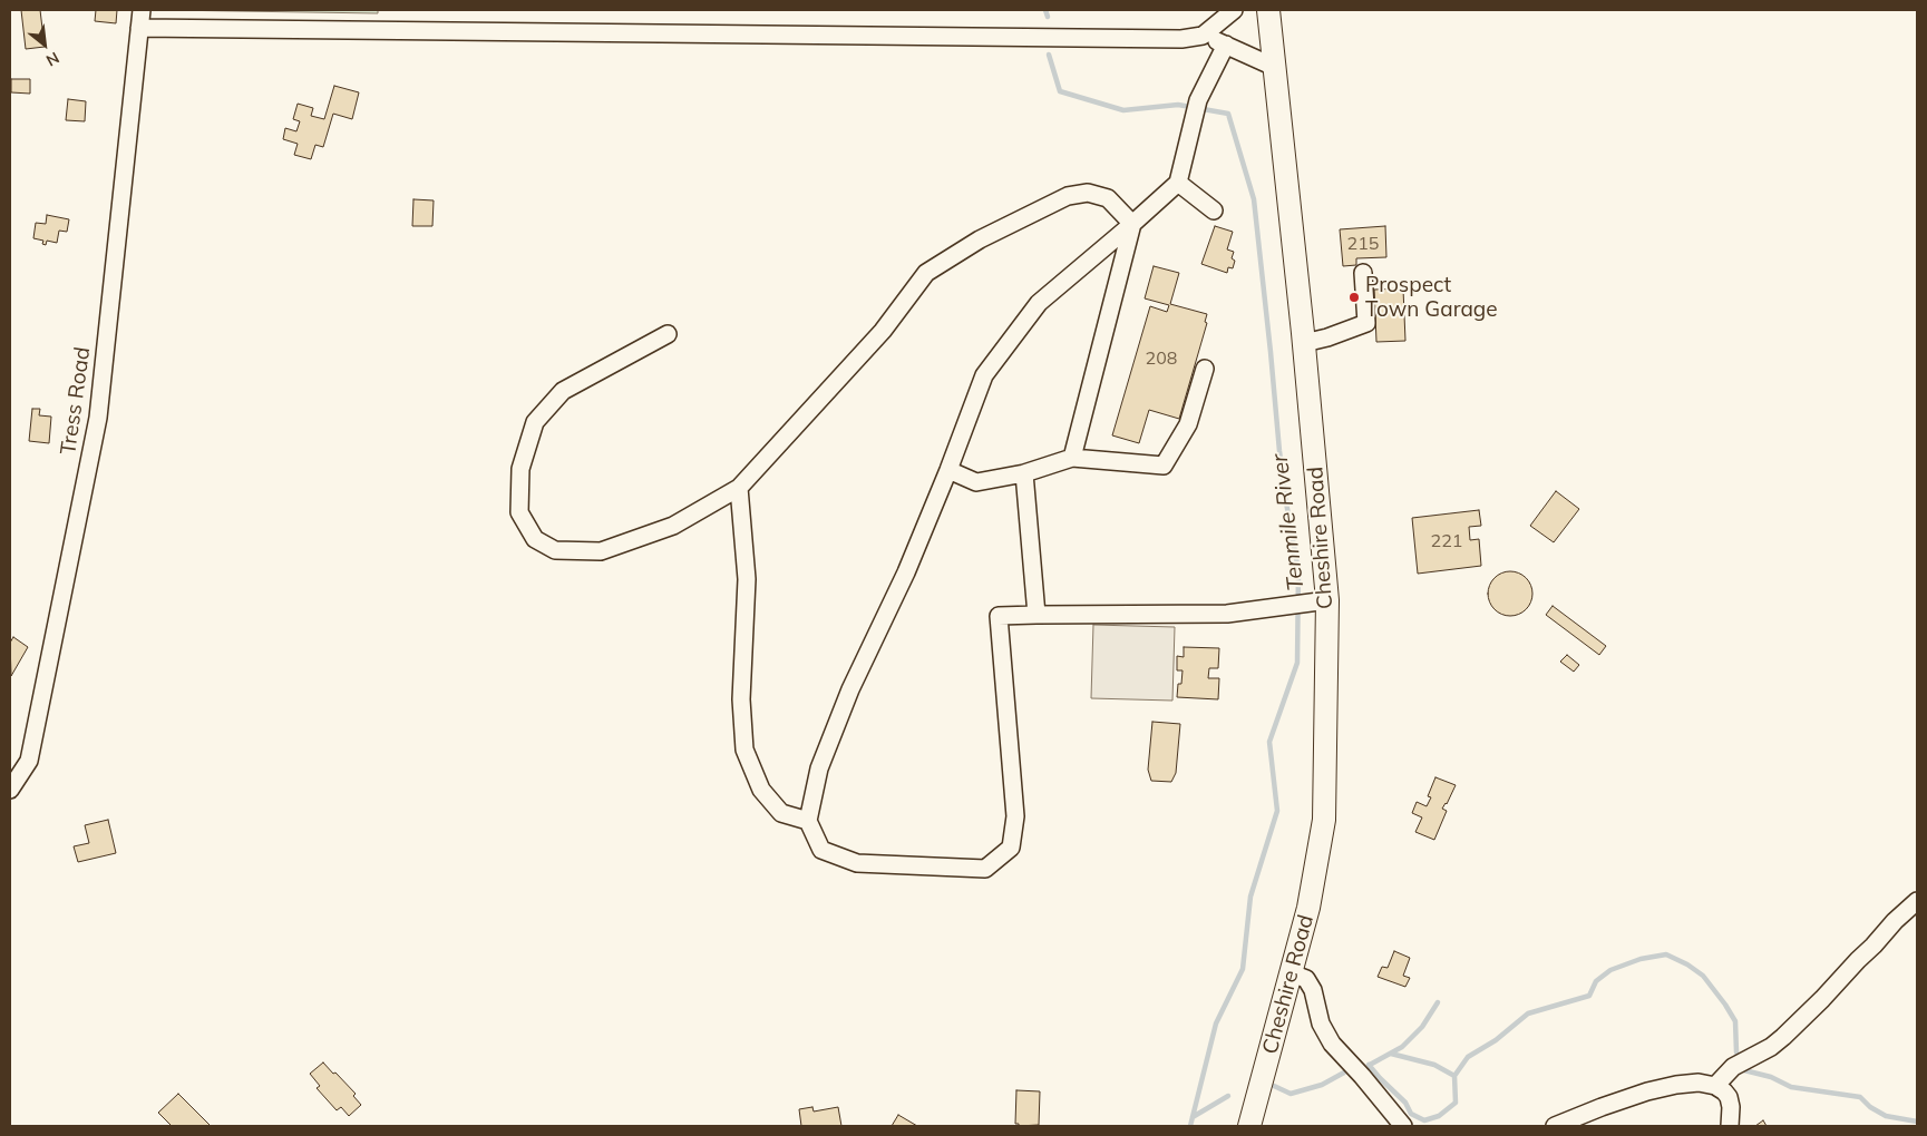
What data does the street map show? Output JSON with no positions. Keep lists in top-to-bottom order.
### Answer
{
  "streets": {
    "main road": ["Cheshire Road"],
    "street": ["Tress Road"]
  },
  "water": ["Tenmile River"],
  "places": ["Prospect Town Garage"],
  "house_numbers": ["215", "208", "221"],
  "north": "bottom right"
}
